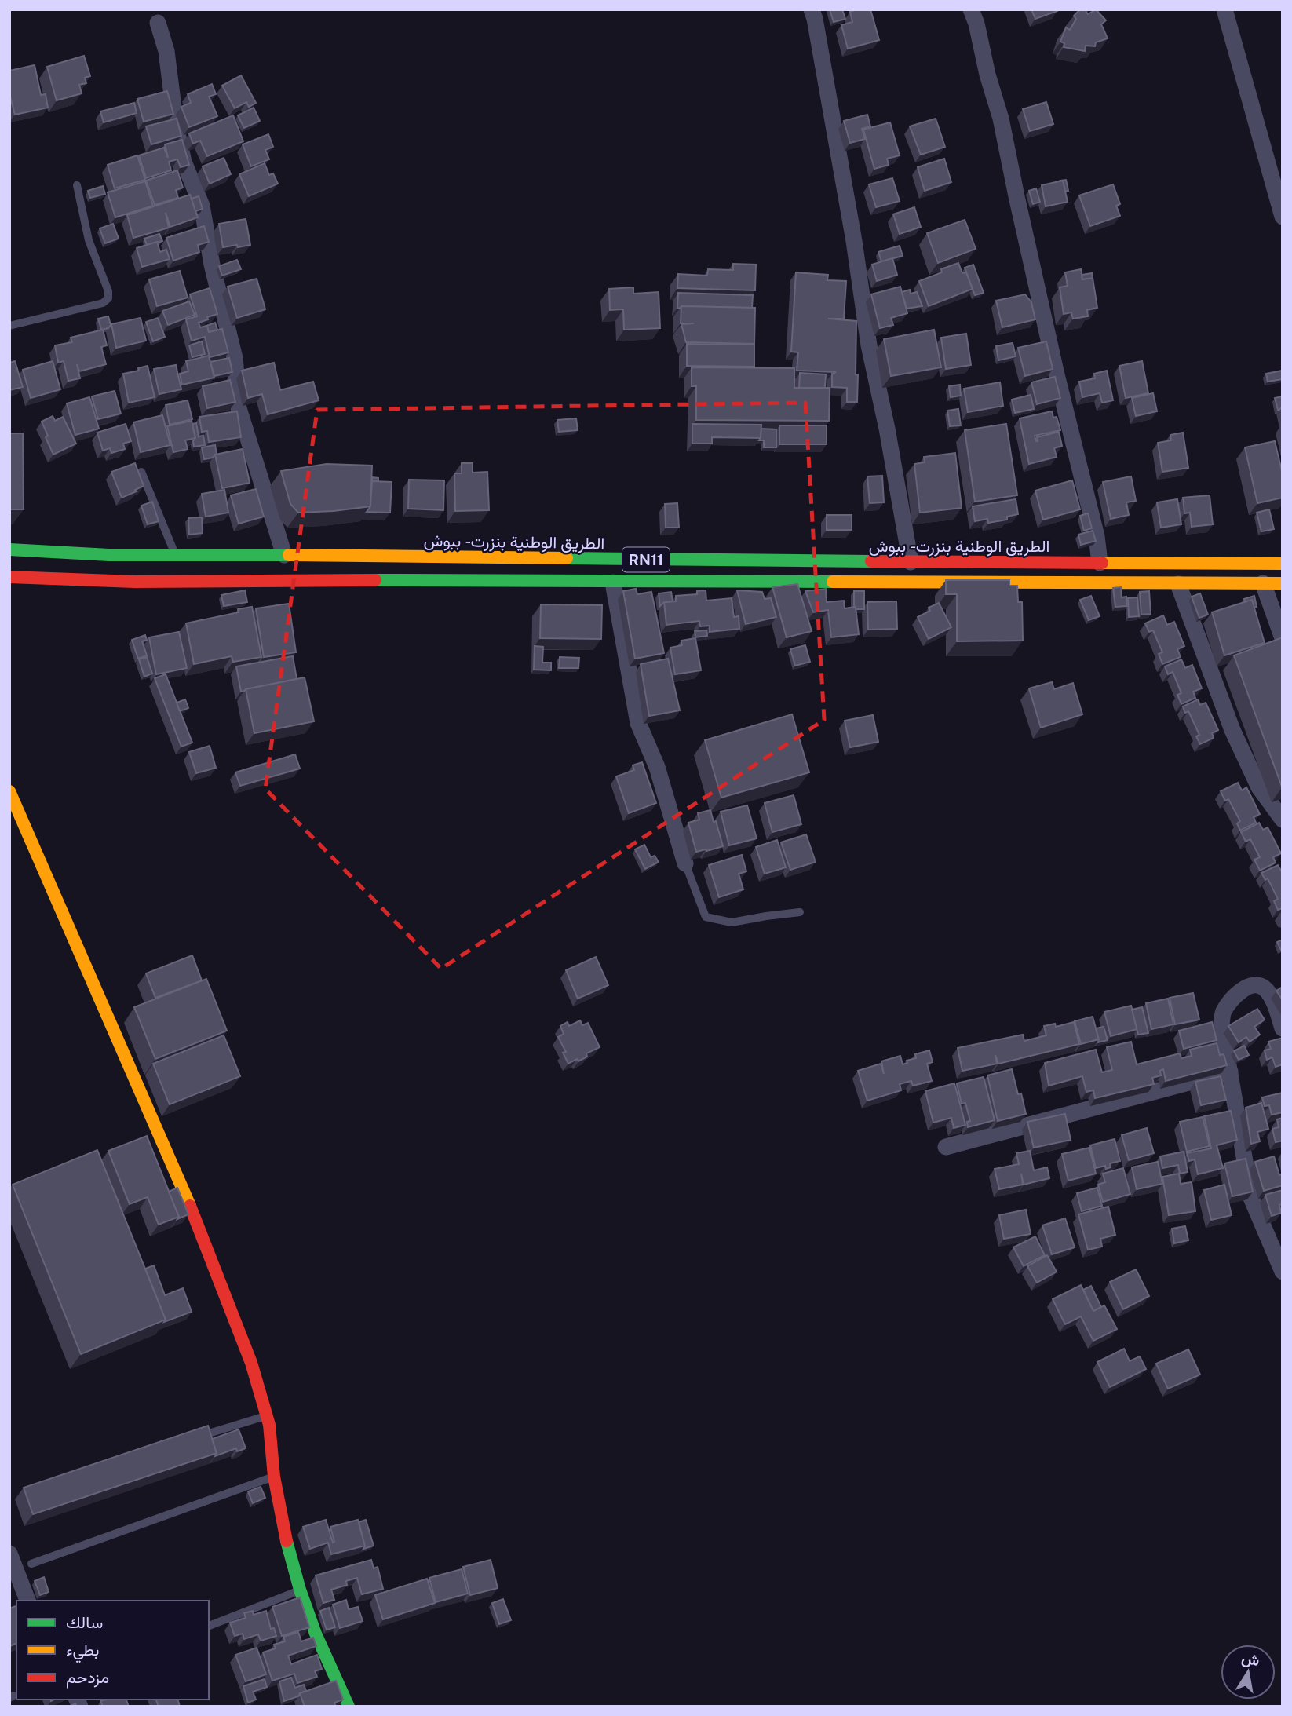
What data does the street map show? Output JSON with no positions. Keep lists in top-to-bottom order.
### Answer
{
  "streets": {
    "main road": ["الطريق الوطنية بنزرت - ببوش", "RN11"]
  },
  "legend": ["سالك", "بطيء", "مزدحم"],
  "north": "top"
}
